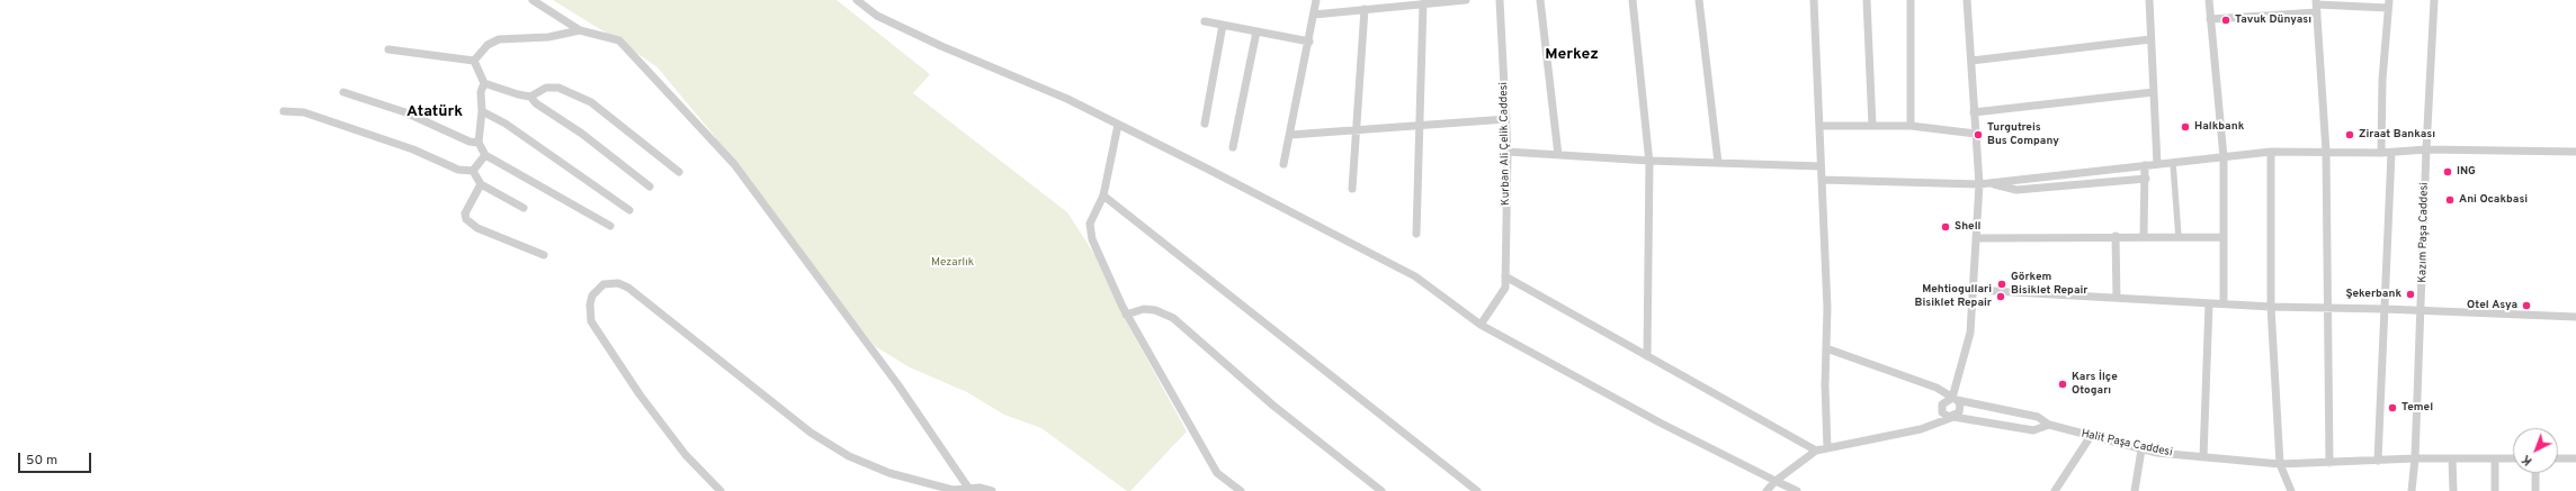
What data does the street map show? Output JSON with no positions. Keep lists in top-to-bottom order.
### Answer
{
  "streets": {
    "street": ["Kurban Ali Çelik Caddesi", "Kazım Paşa Caddesi", "Halit Paşa Caddesi"]
  },
  "crossings": [
    ["Kazım Paşa Caddesi", "Halit Paşa Caddesi"]
  ],
  "districts": ["Merkez", "Atatürk"],
  "parks": ["Mezarlık"],
  "places": [
    "Tavuk Dünyası",
    "Halkbank",
    "Turgutreis Bus Company",
    "Ziraat Bankası",
    "ING",
    "Ani Ocakbasi",
    "Shell",
    "Görkem Bisiklet Repair",
    "Şekerbank",
    "Mehtiogullari Bisiklet Repair",
    "Otel Asya",
    "Kars İlçe Otogarı",
    "Temel"
  ],
  "scale_bar": "50 m",
  "north": "bottom left"
}
